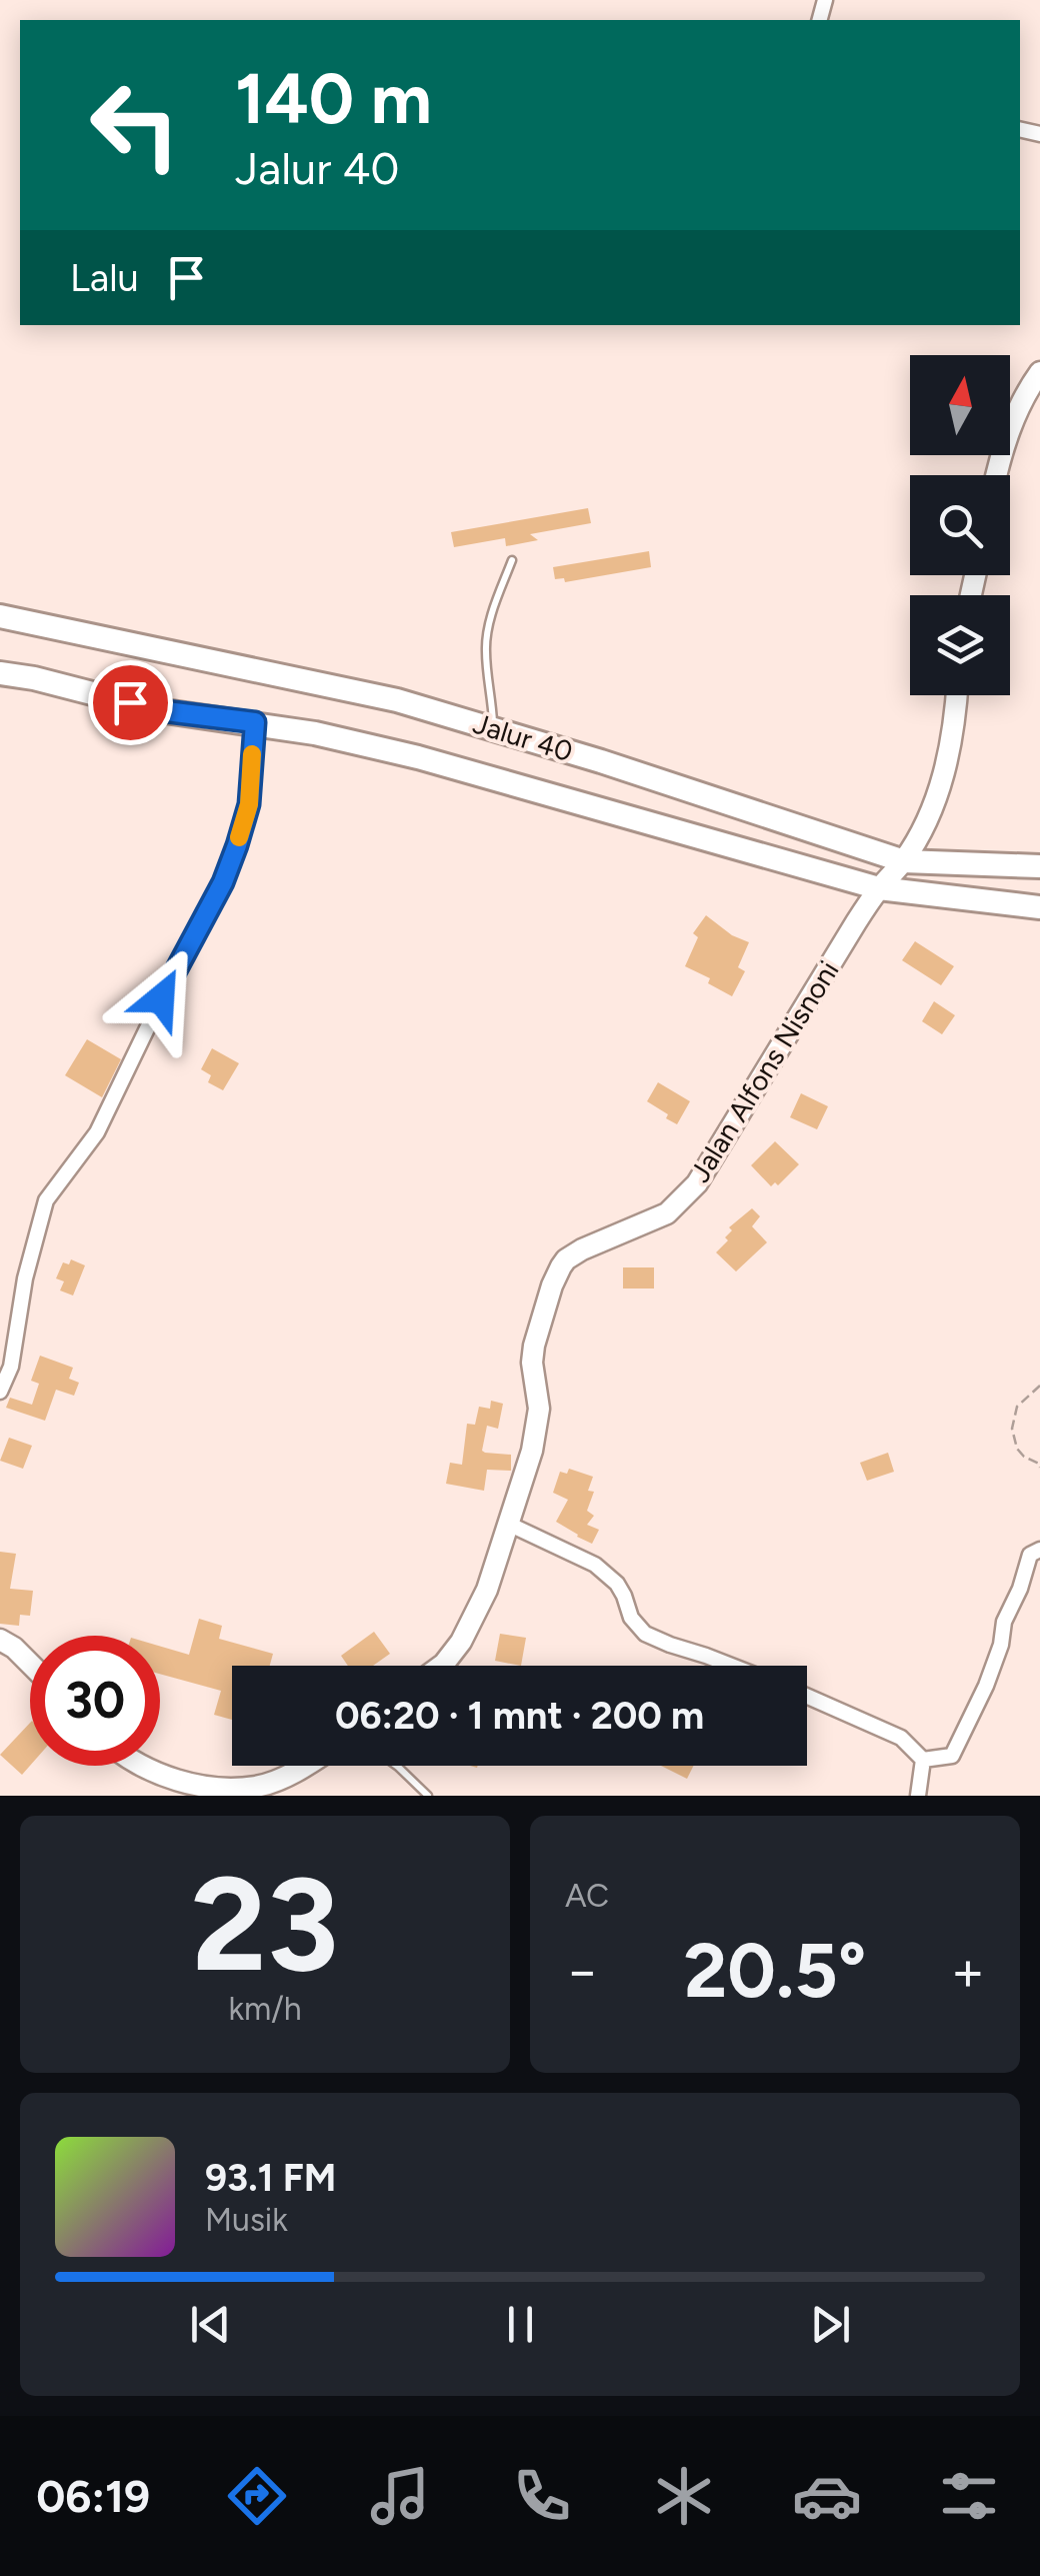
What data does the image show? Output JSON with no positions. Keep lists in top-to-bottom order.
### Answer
{
  "streets": {
    "highway": ["Jalur 40"],
    "main road": ["Jalan Alfons Nisnoni"]
  },
  "crossings": [
    ["Jalur 40", "Jalan Alfons Nisnoni"]
  ],
  "north": "top",
  "page": {
    "turn": ["140 m", "Jalur 40"],
    "then": "Lalu",
    "limit": "30",
    "trip": "06:20 · 1 mnt · 200 m",
    "tile": [
      ["23", "km/h"],
      "AC"
    ],
    "heat": ["−", "20.5°", "+"],
    "song": ["93.1 FM", "Musik"],
    "tabs": "06:19"
  }
}
